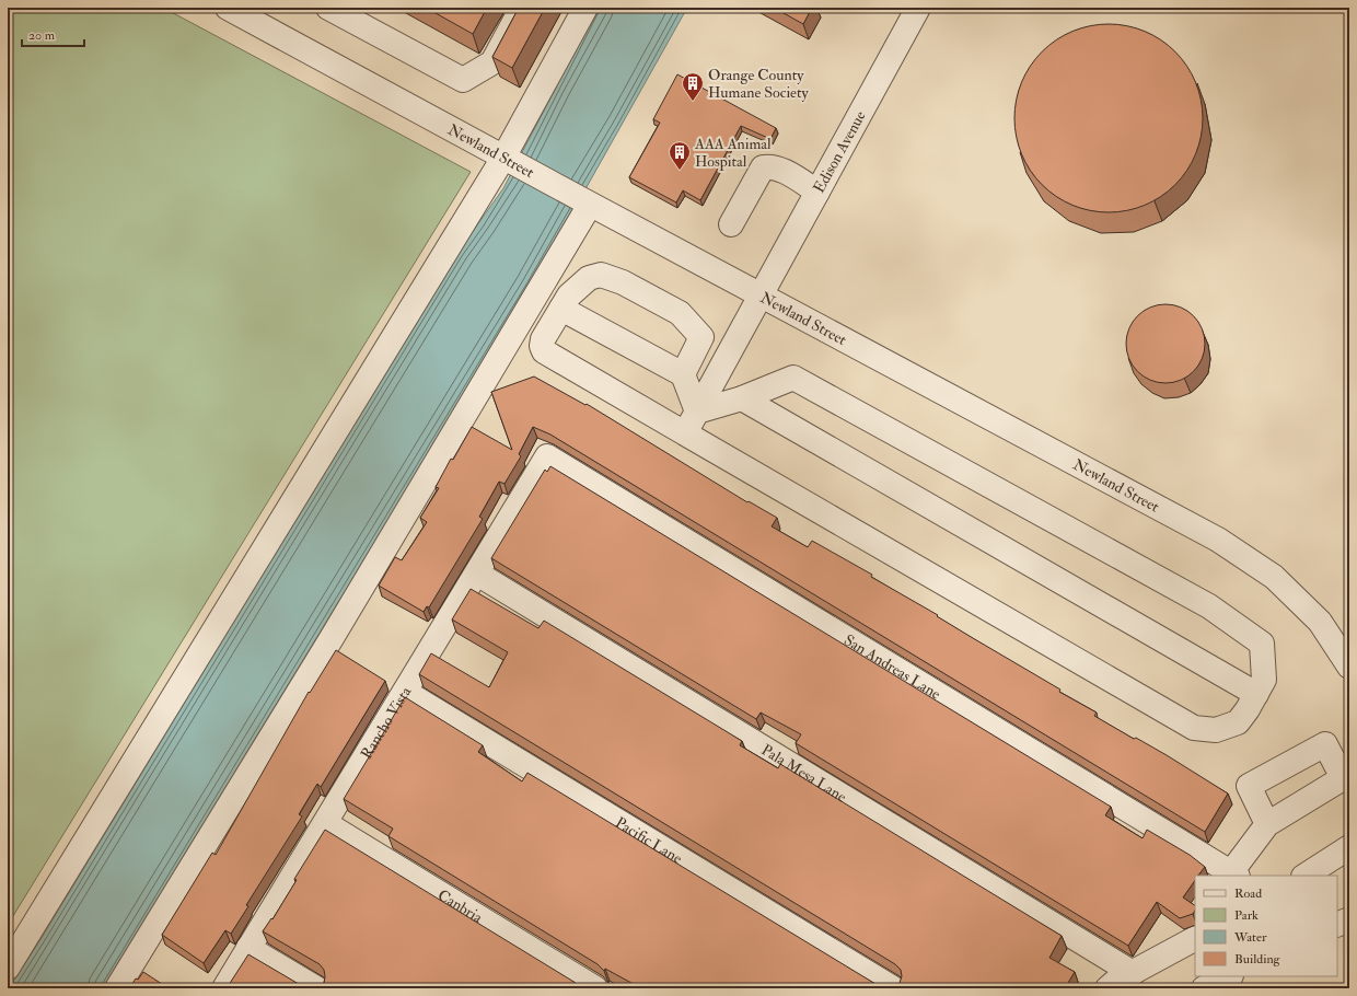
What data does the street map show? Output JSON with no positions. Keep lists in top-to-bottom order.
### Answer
{
  "streets": {
    "street": [
      "Newland Street",
      "Edison Avenue",
      "San Andreas Lane",
      "Rancho Vista",
      "Pala Mesa Lane",
      "Pacific Lane",
      "Canbria"
    ]
  },
  "crossings": [
    ["Newland Street", "Edison Avenue"],
    ["San Andreas Lane", "Rancho Vista"],
    ["Rancho Vista", "Pala Mesa Lane"],
    ["Rancho Vista", "Pacific Lane"],
    ["Rancho Vista", "Canbria"]
  ],
  "places": {
    "building": ["Orange County Humane Society", "AAA Animal Hospital"]
  },
  "legend": [
    "Road",
    "Park",
    "Water",
    "Building"
  ],
  "scale_bar": "20 m"
}
